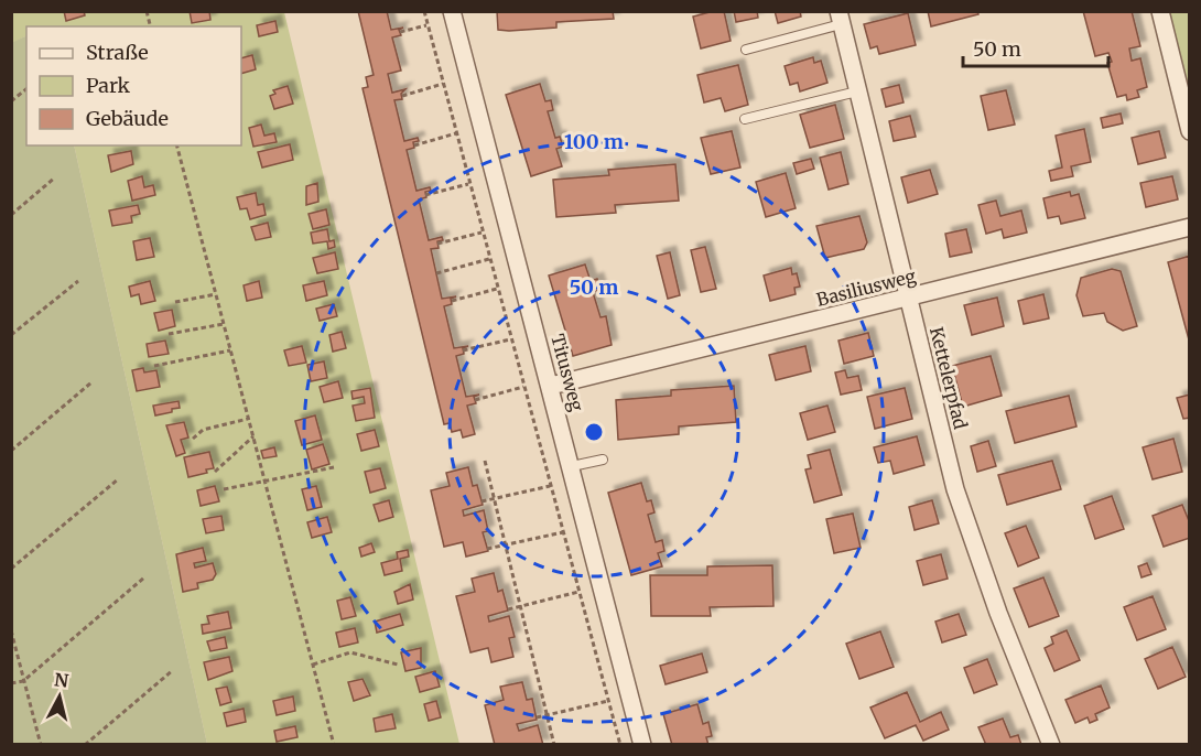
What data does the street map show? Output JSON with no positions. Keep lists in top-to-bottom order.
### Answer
{
  "streets": {
    "street": ["Basiliusweg", "Titusweg", "Kettelerpfad"]
  },
  "crossings": [
    ["Basiliusweg", "Titusweg"],
    ["Basiliusweg", "Kettelerpfad"]
  ],
  "legend": ["Straße", "Park", "Gebäude"],
  "scale_bar": "50 m",
  "north": "top",
  "rings": ["100 m", "50 m"]
}
